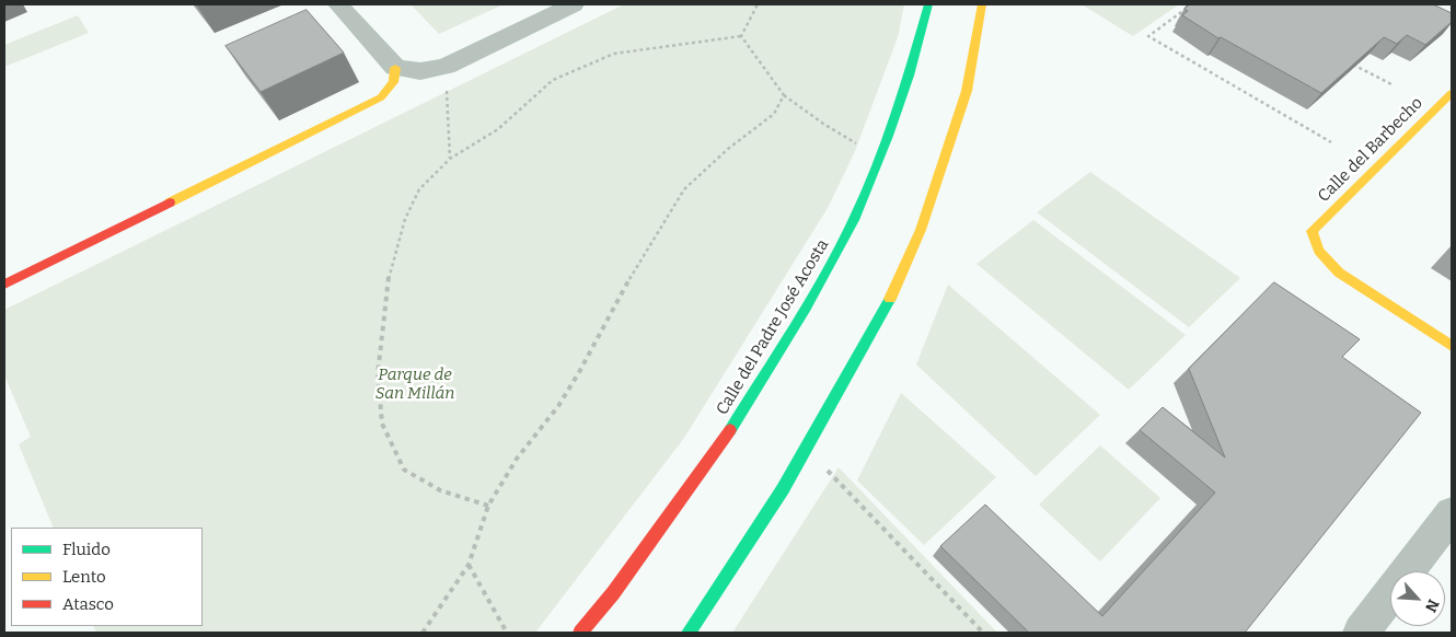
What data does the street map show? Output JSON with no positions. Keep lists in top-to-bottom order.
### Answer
{
  "streets": {
    "main road": ["Calle del Barbecho", "Calle del Padre José Acosta"]
  },
  "parks": ["Parque de San Millán"],
  "legend": ["Fluido", "Lento", "Atasco"],
  "north": "bottom right"
}
